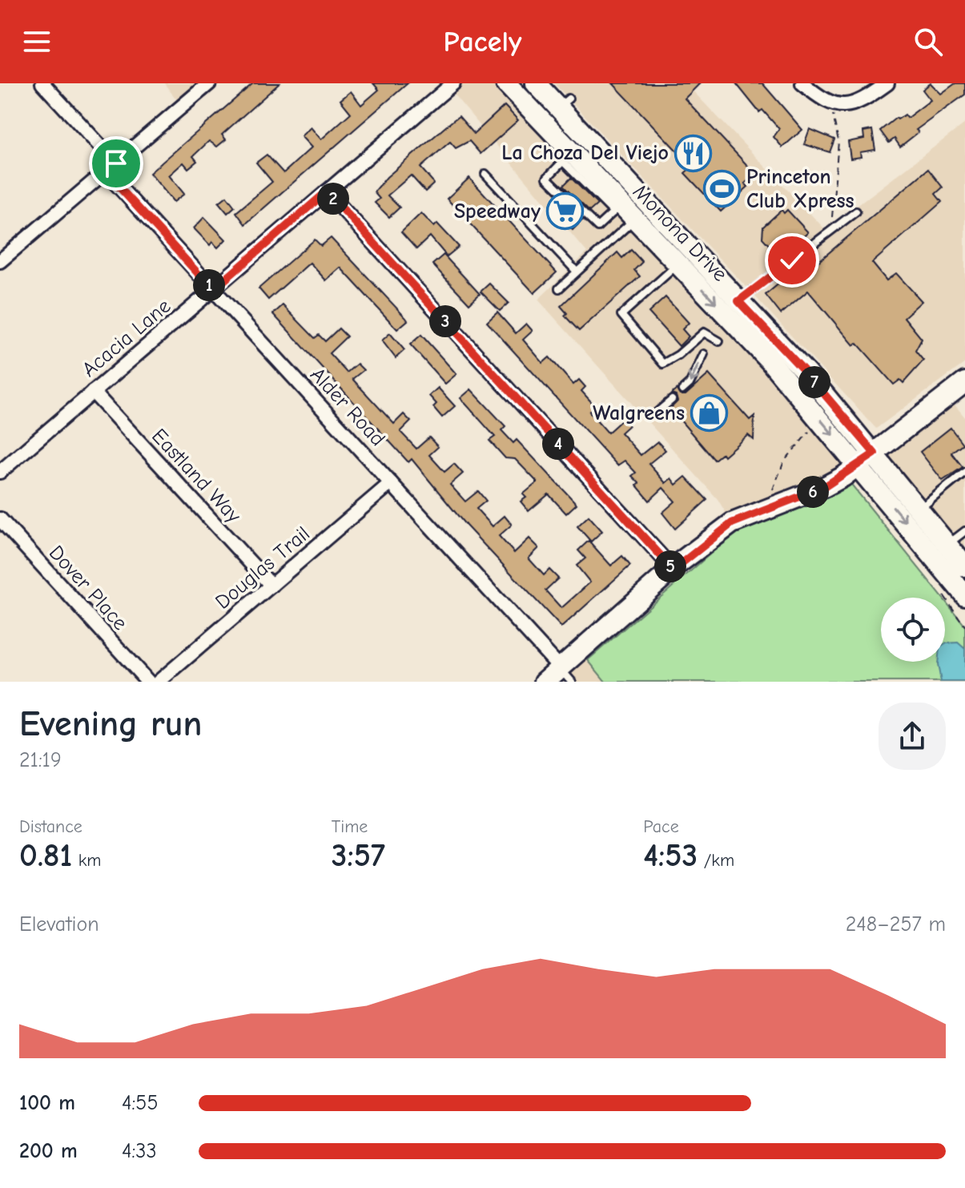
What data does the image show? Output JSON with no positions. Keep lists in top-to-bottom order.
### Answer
{
  "streets": {
    "street": [
      "Monona Drive",
      "Acacia Lane",
      "Alder Road",
      "Eastland Way",
      "Douglas Trail",
      "Dover Place"
    ]
  },
  "crossings": [
    ["Acacia Lane", "Alder Road"],
    ["Acacia Lane", "Eastland Way"],
    ["Alder Road", "Douglas Trail"],
    ["Eastland Way", "Douglas Trail"]
  ],
  "places": {
    "restaurant": ["La Choza Del Viejo"],
    "sports": ["Princeton Club Xpress"],
    "supermarket": ["Speedway"],
    "shop": ["Walgreens"]
  },
  "page": {
    "header": "Pacely",
    "pins": [
      "2",
      "1",
      "3",
      "7",
      "4",
      "6",
      "5"
    ],
    "heading": ["Evening run", "21:19"],
    "stats": [
      ["Distance", "0.81 km"],
      ["Time", "3:57"],
      ["Pace", "4:53 /km"]
    ],
    "chart": ["Elevation", "248–257 m"],
    "list": [
      {
        "name": "100 m",
        "note": "4:55"
      },
      {
        "name": "200 m",
        "note": "4:33"
      }
    ]
  }
}
